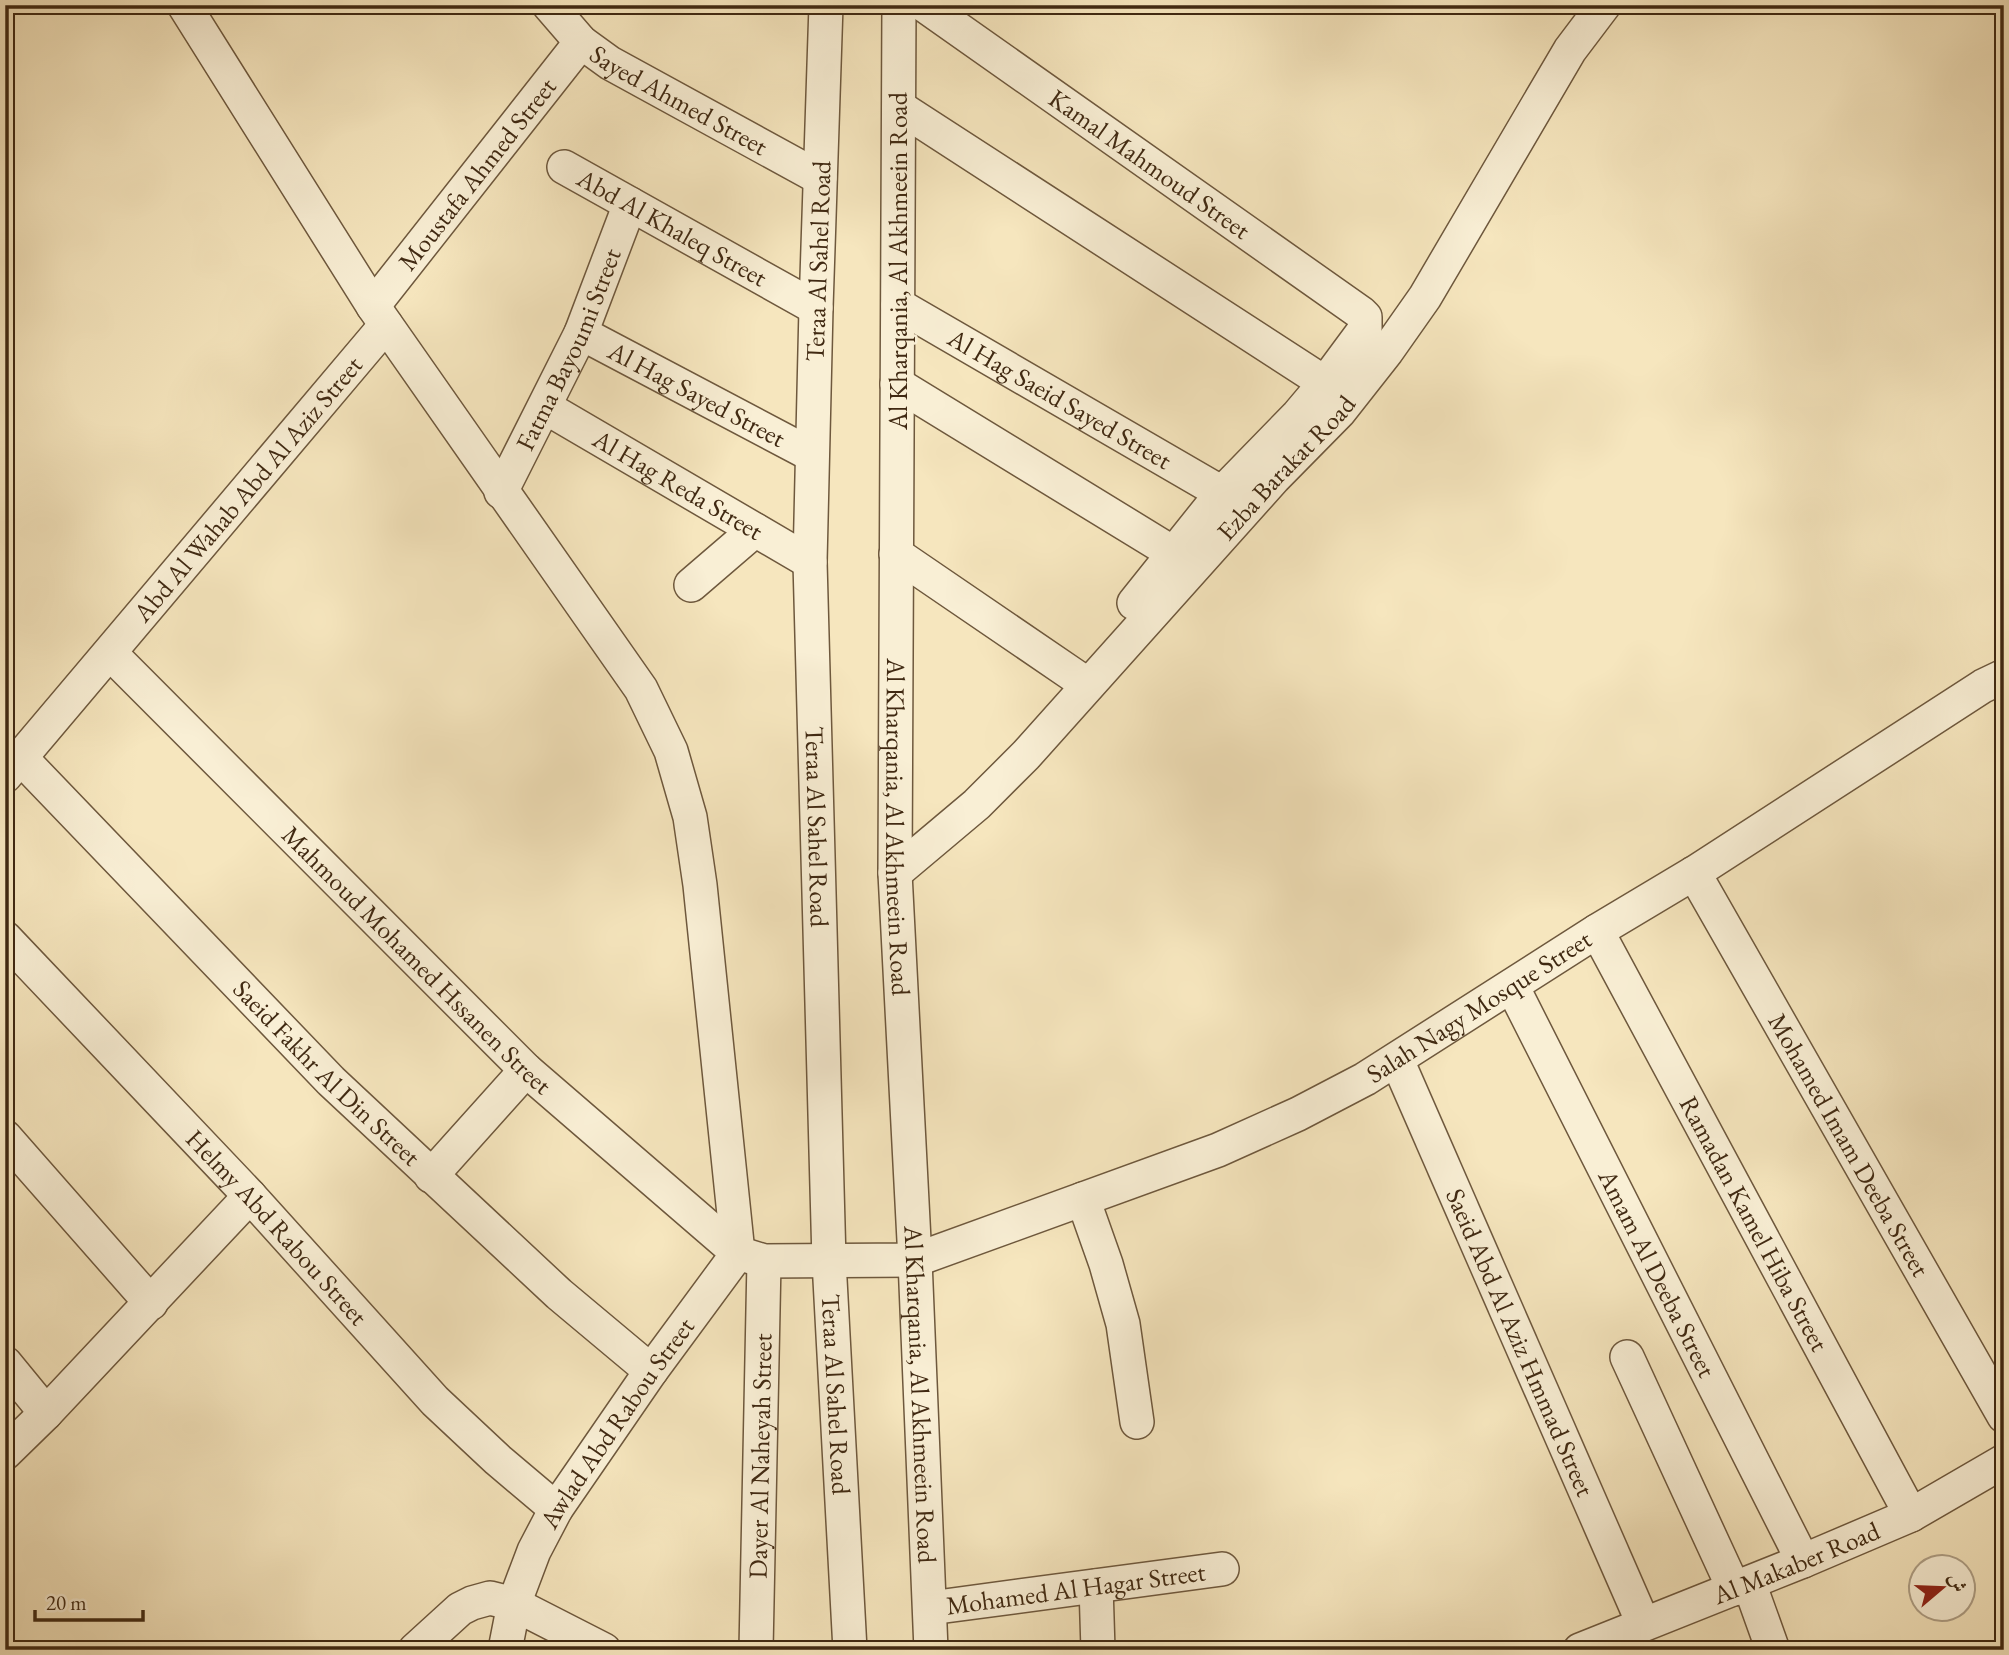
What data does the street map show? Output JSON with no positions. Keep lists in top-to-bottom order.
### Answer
{
  "streets": {
    "street": [
      "Sayed Ahmed Street",
      "Kamal Mahmoud Street",
      "Moustafa Ahmed Street",
      "Abd Al Khaleq Street",
      "Teraa Al Sahel Road",
      "Al Kharqania, Al Akhmeein Road",
      "Fatma Bayoumi Street",
      "Al Hag Sayed Street",
      "Al Hag Saeid Sayed Street",
      "Ezba Barakat Road",
      "Al Hag Reda Street",
      "Abd Al Wahab Abd Al Aziz Street",
      "Mahmoud Mohamed Hssanen Street",
      "Salah Nagy Mosque Street",
      "Saeid Fakhr Al Din Street",
      "Mohamed Imam Deeba Street",
      "Ramadan Kamel Hiba Street",
      "Helmy Abd Rabou Street",
      "Amam Al Deeba Street",
      "Saeid Abd Al Aziz Hmmad Street",
      "Awlad Abd Rabou Street",
      "Dayer Al Naheyah Street",
      "Al Makaber Road",
      "Mohamed Al Hagar Street"
    ]
  },
  "crossings": [
    ["Sayed Ahmed Street", "Moustafa Ahmed Street"],
    ["Sayed Ahmed Street", "Teraa Al Sahel Road"],
    ["Moustafa Ahmed Street", "Abd Al Wahab Abd Al Aziz Street"],
    ["Moustafa Ahmed Street", "Dayer Al Naheyah Street"],
    ["Abd Al Khaleq Street", "Teraa Al Sahel Road"],
    ["Abd Al Khaleq Street", "Fatma Bayoumi Street"],
    ["Teraa Al Sahel Road", "Al Hag Sayed Street"],
    ["Teraa Al Sahel Road", "Al Hag Reda Street"],
    ["Al Kharqania, Al Akhmeein Road", "Al Hag Saeid Sayed Street"],
    ["Al Kharqania, Al Akhmeein Road", "Ezba Barakat Road"],
    ["Al Kharqania, Al Akhmeein Road", "Salah Nagy Mosque Street"],
    ["Al Kharqania, Al Akhmeein Road", "Mohamed Al Hagar Street"],
    ["Fatma Bayoumi Street", "Al Hag Sayed Street"],
    ["Fatma Bayoumi Street", "Al Hag Reda Street"],
    ["Fatma Bayoumi Street", "Dayer Al Naheyah Street"],
    ["Abd Al Wahab Abd Al Aziz Street", "Mahmoud Mohamed Hssanen Street"],
    ["Abd Al Wahab Abd Al Aziz Street", "Saeid Fakhr Al Din Street"],
    ["Abd Al Wahab Abd Al Aziz Street", "Dayer Al Naheyah Street"],
    ["Mahmoud Mohamed Hssanen Street", "Awlad Abd Rabou Street"],
    ["Mahmoud Mohamed Hssanen Street", "Dayer Al Naheyah Street"],
    ["Salah Nagy Mosque Street", "Mohamed Imam Deeba Street"],
    ["Salah Nagy Mosque Street", "Ramadan Kamel Hiba Street"],
    ["Salah Nagy Mosque Street", "Amam Al Deeba Street"],
    ["Salah Nagy Mosque Street", "Saeid Abd Al Aziz Hmmad Street"],
    ["Saeid Fakhr Al Din Street", "Awlad Abd Rabou Street"],
    ["Ramadan Kamel Hiba Street", "Al Makaber Road"],
    ["Helmy Abd Rabou Street", "Awlad Abd Rabou Street"],
    ["Amam Al Deeba Street", "Al Makaber Road"],
    ["Saeid Abd Al Aziz Hmmad Street", "Al Makaber Road"],
    ["Awlad Abd Rabou Street", "Dayer Al Naheyah Street"]
  ],
  "scale_bar": "20 m",
  "north": "right"
}
